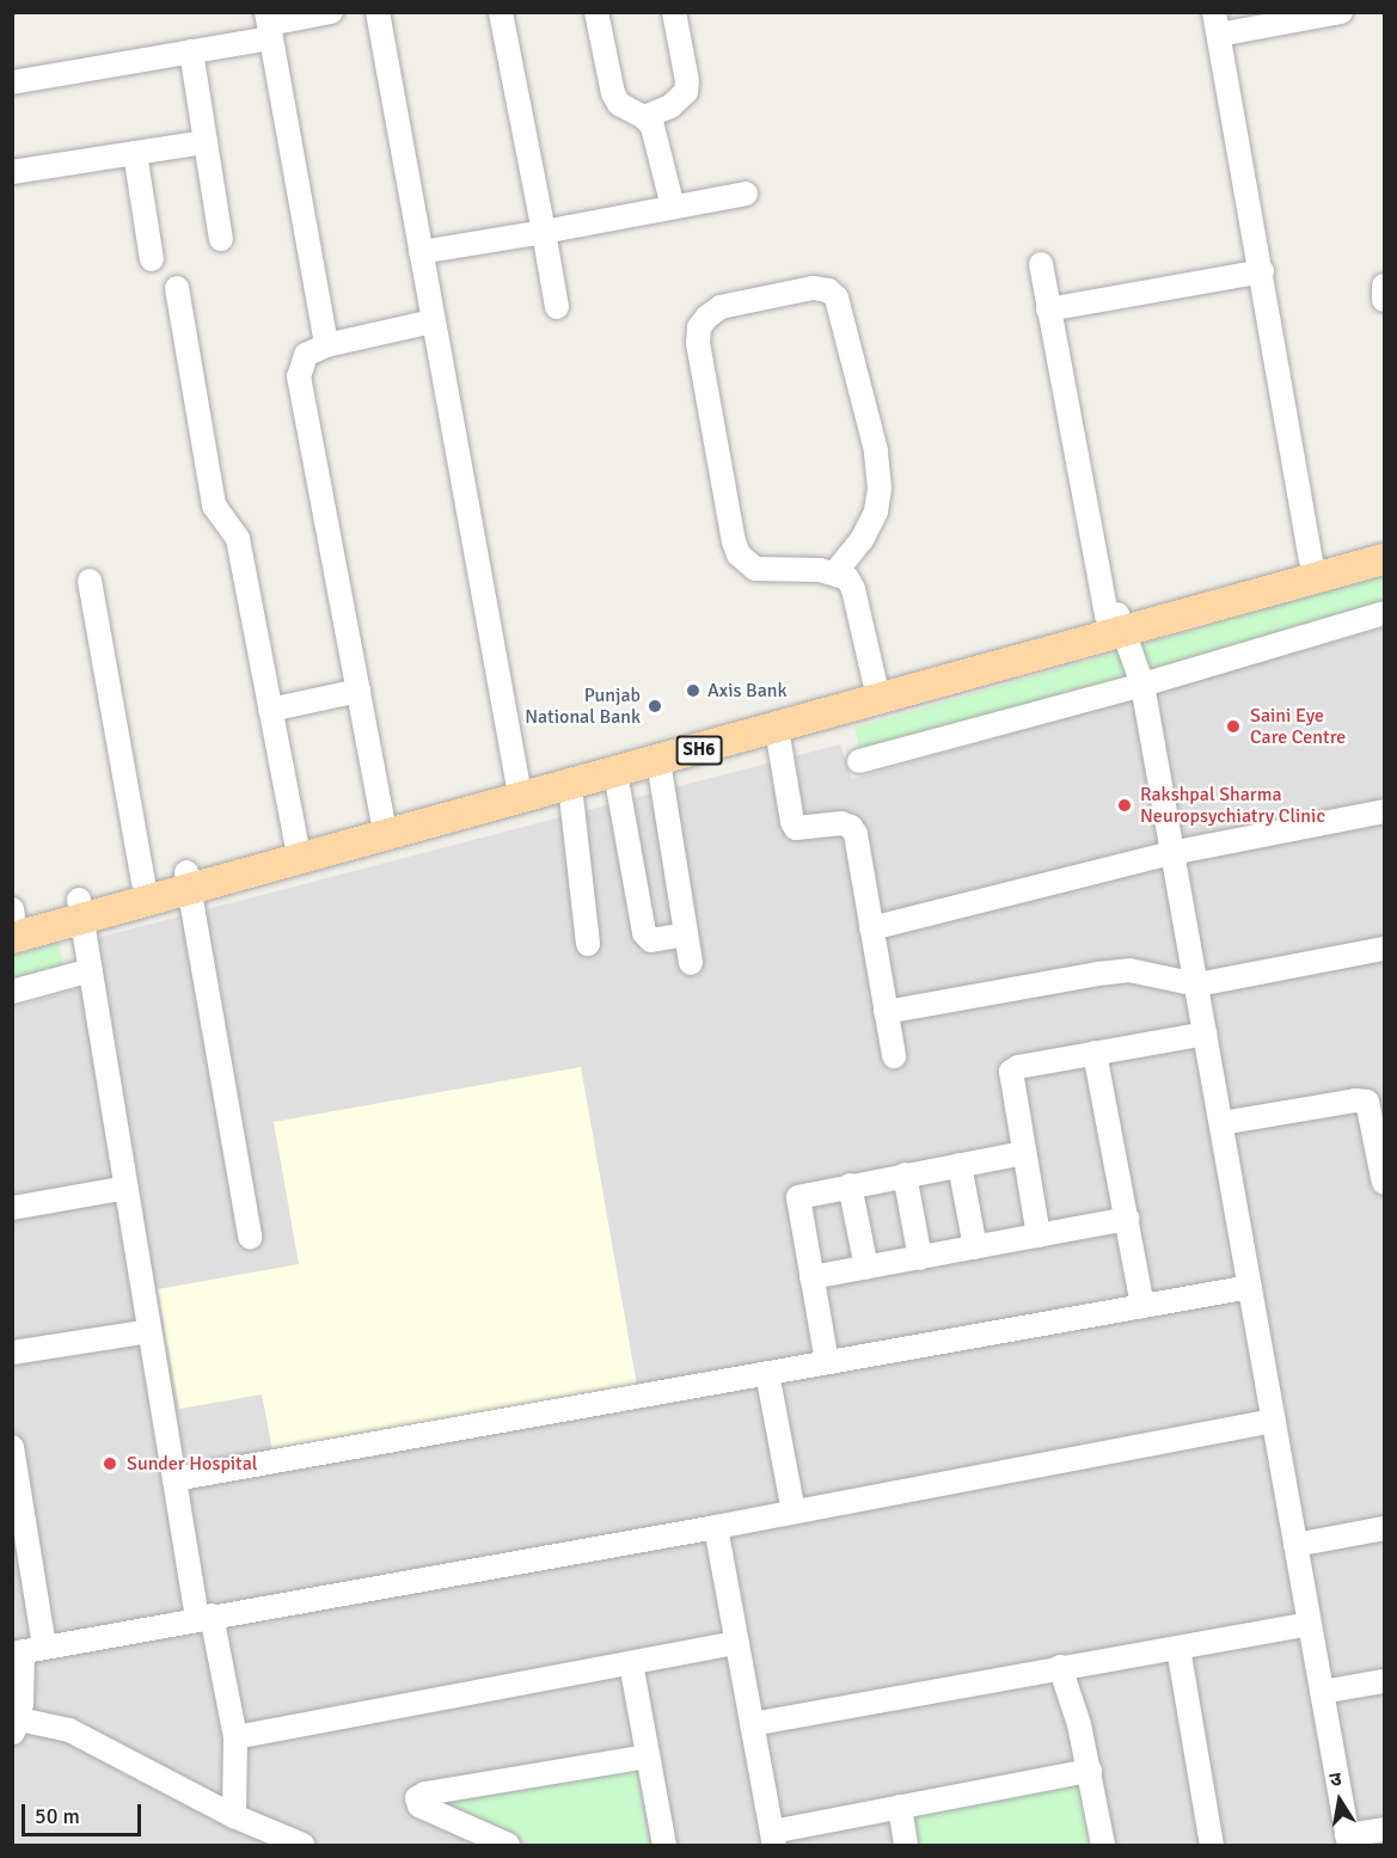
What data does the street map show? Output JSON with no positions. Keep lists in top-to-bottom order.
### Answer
{
  "streets": {
    "main road": ["SH6"]
  },
  "places": [
    "Axis Bank",
    "Punjab National Bank",
    "Saini Eye Care Centre",
    "Rakshpal Sharma Neuropsychiatry Clinic",
    "Sunder Hospital"
  ],
  "scale_bar": "50 m",
  "north": "top"
}
